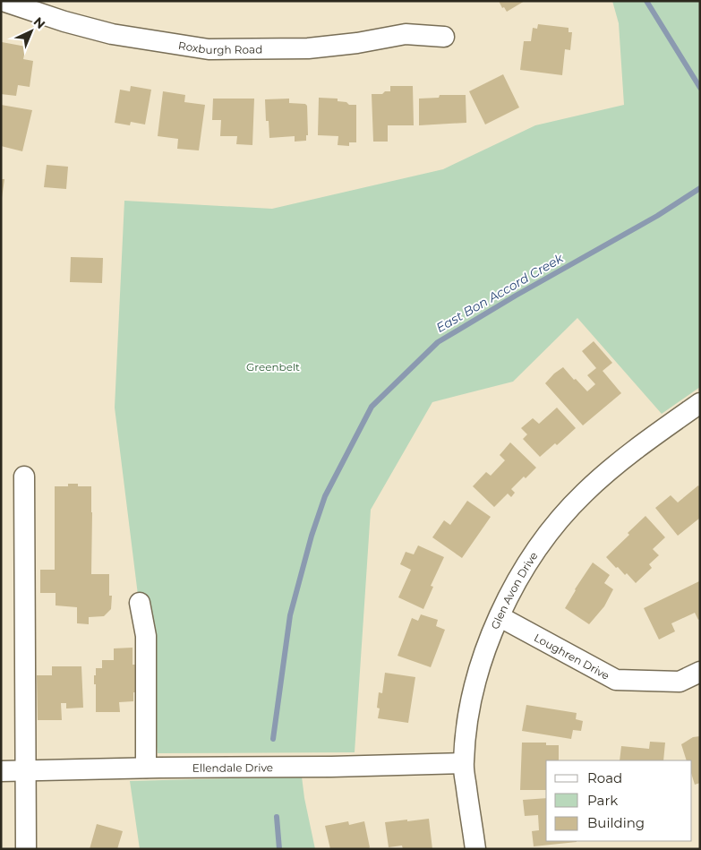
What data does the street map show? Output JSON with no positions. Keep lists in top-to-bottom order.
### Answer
{
  "streets": {
    "street": [
      "Roxburgh Road",
      "Glen Avon Drive",
      "Loughren Drive",
      "Ellendale Drive"
    ]
  },
  "crossings": [
    ["Glen Avon Drive", "Loughren Drive"],
    ["Glen Avon Drive", "Ellendale Drive"]
  ],
  "water": ["East Bon Accord Creek"],
  "parks": ["Greenbelt"],
  "legend": ["Road", "Park", "Building"],
  "north": "top right"
}
